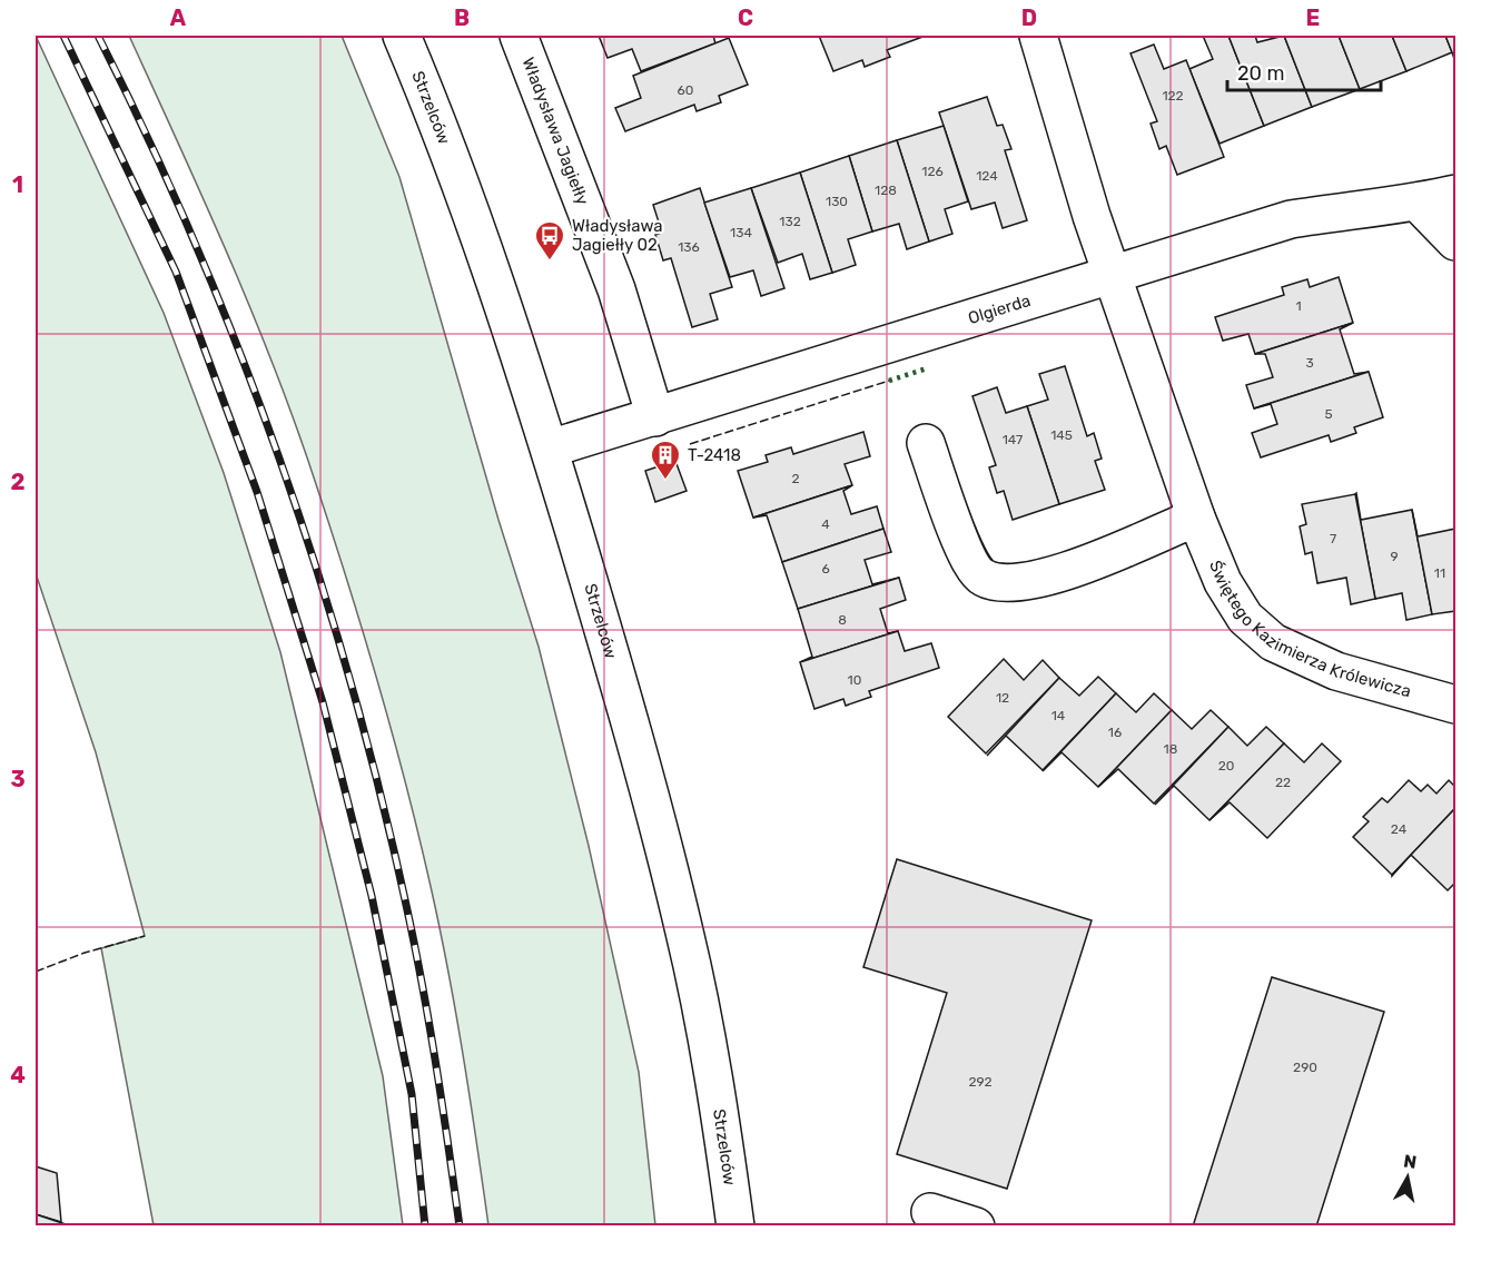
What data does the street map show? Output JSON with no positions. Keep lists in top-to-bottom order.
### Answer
{
  "streets": {
    "street": [
      "Strzelców",
      "Władysława Jagiełły",
      "Olgierda",
      "Świętego Kazimierza Królewicza"
    ]
  },
  "crossings": [
    ["Strzelców", "Olgierda"],
    ["Władysława Jagiełły", "Olgierda"],
    ["Olgierda", "Świętego Kazimierza Królewicza"]
  ],
  "places": {
    "bus stop": ["Władysława Jagiełły 02"],
    "building": ["T-2418"]
  },
  "house_numbers": [
    "60",
    "122",
    "126",
    "124",
    "128",
    "130",
    "132",
    "134",
    "136",
    "1",
    "3",
    "5",
    "145",
    "147",
    "2",
    "4",
    "7",
    "9",
    "6",
    "11",
    "8",
    "10",
    "12",
    "14",
    "16",
    "18",
    "20",
    "22",
    "24",
    "290",
    "292"
  ],
  "scale_bar": "20 m",
  "north": "top",
  "grid": {
    "columns": [
      "A",
      "B",
      "C",
      "D",
      "E"
    ],
    "rows": [
      "1",
      "2",
      "3",
      "4"
    ]
  }
}
